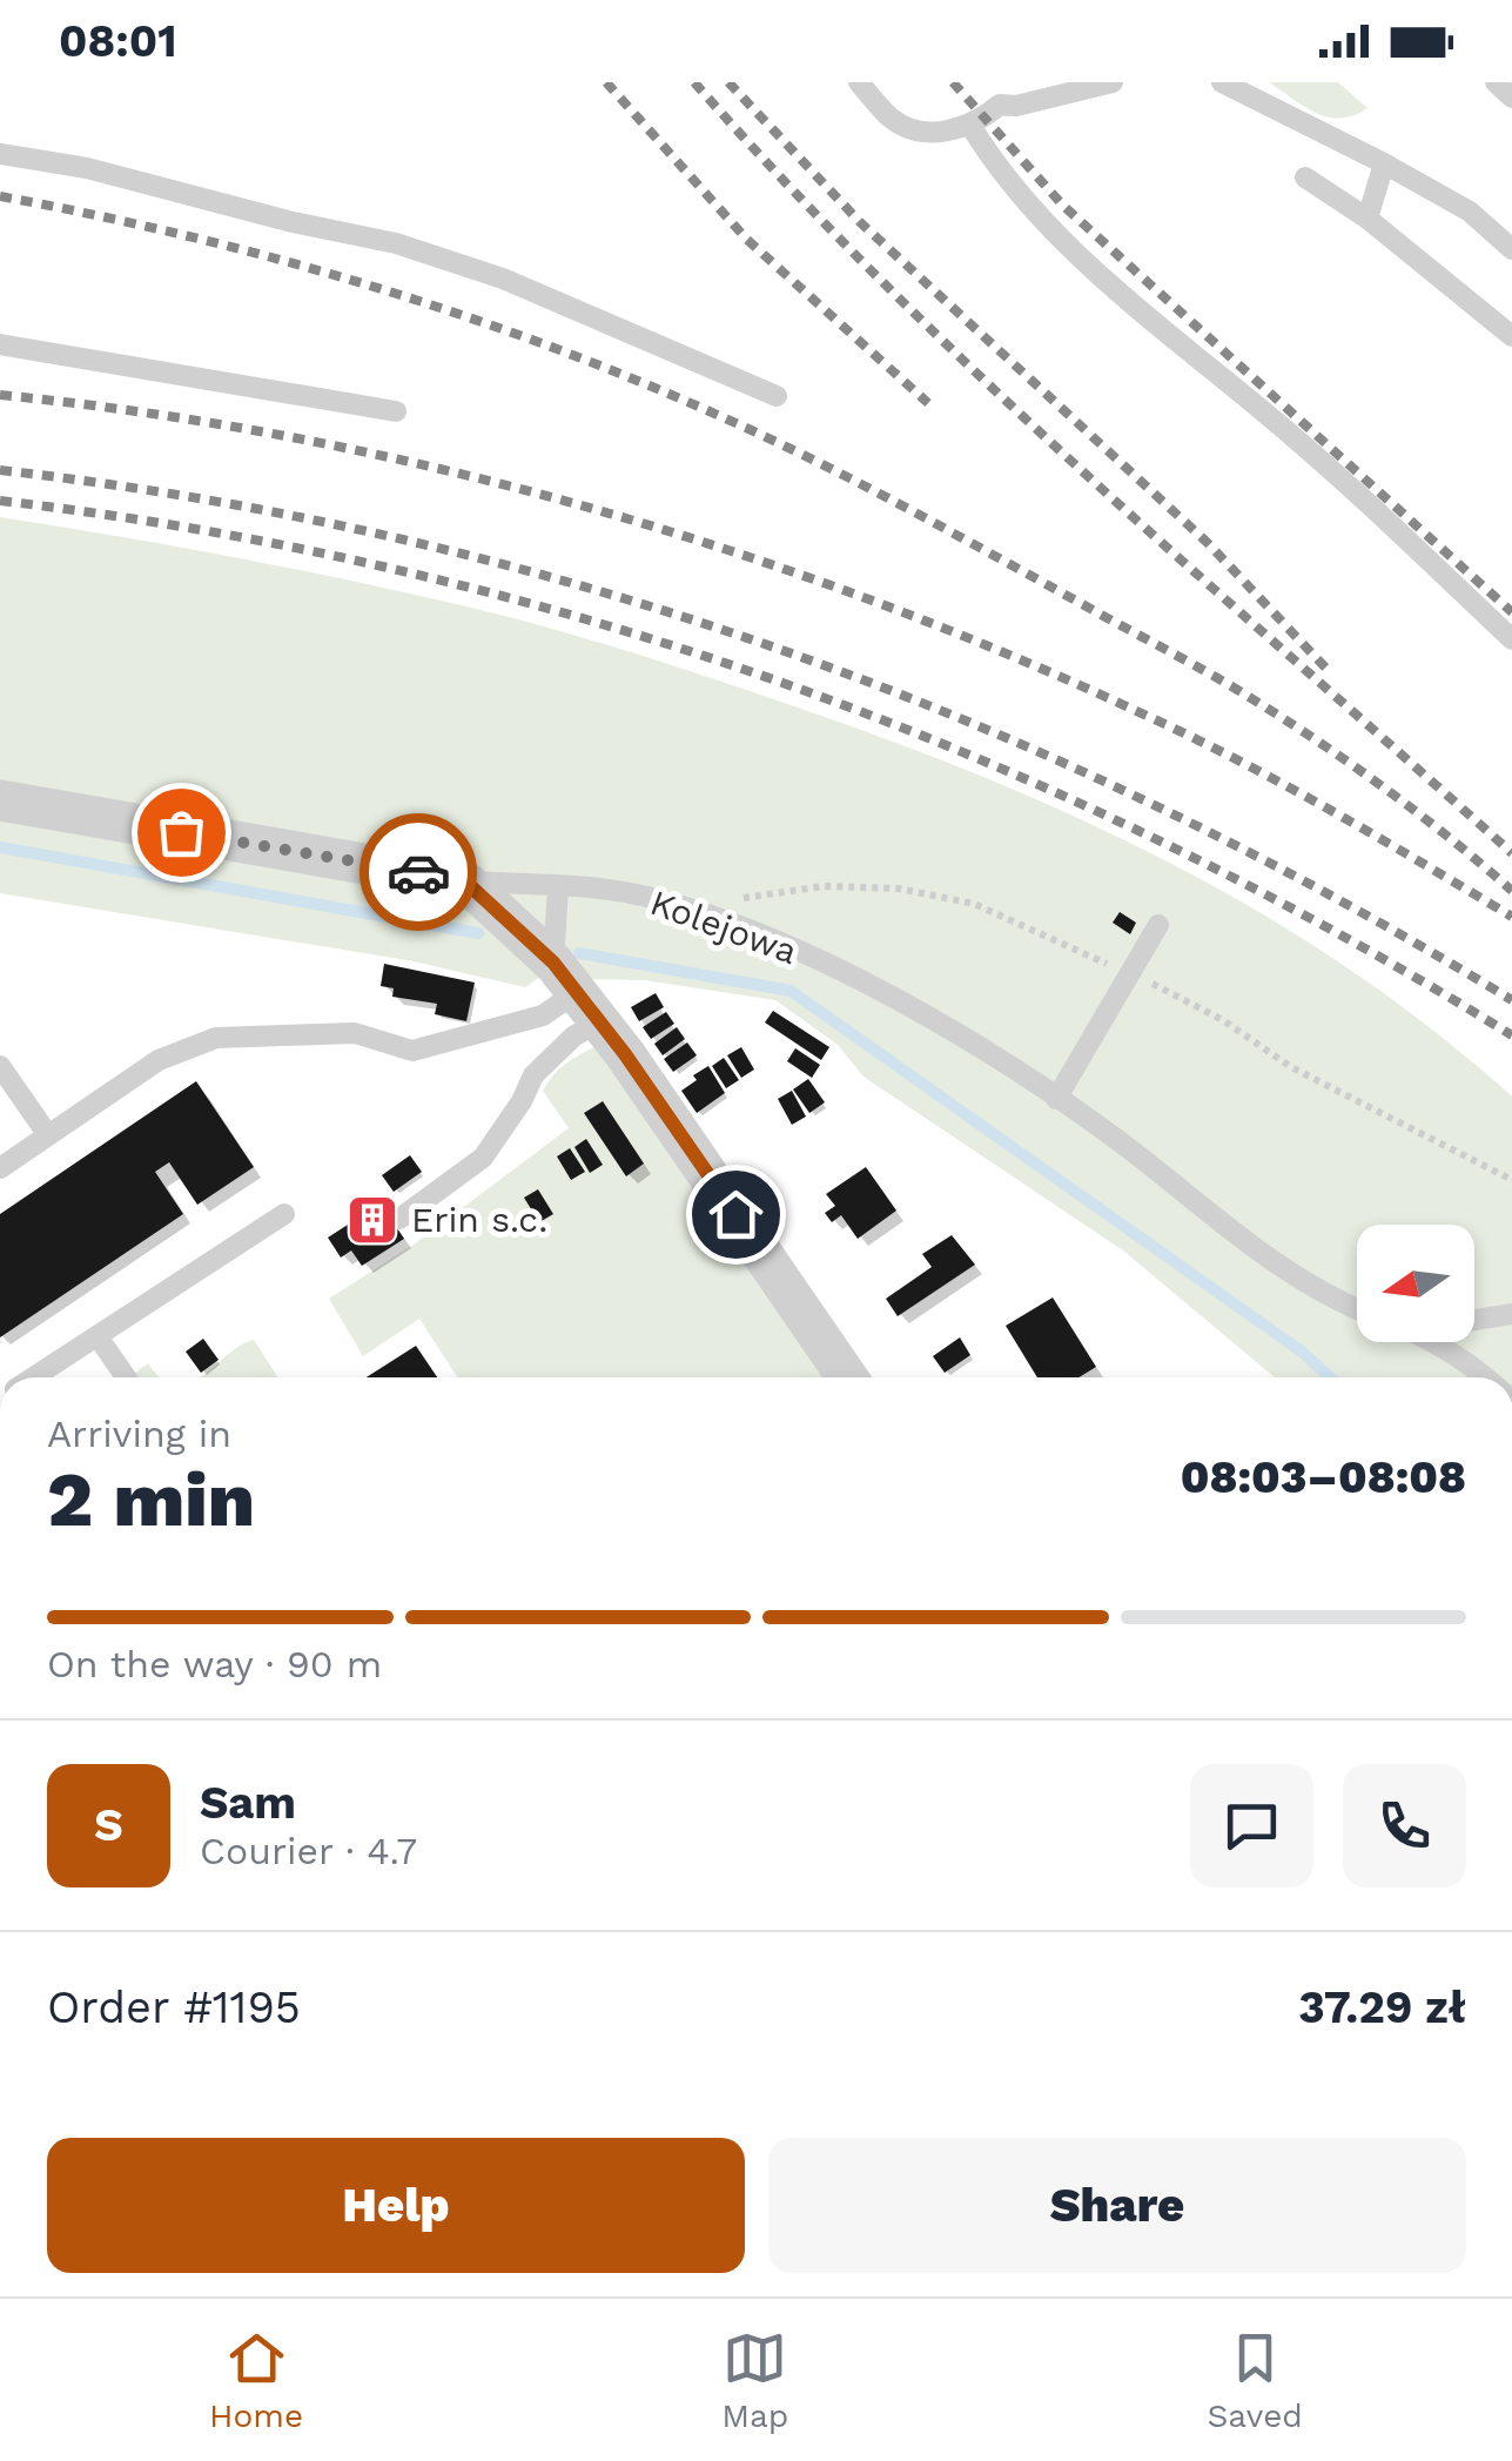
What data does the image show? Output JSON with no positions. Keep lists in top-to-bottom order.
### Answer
{
  "streets": {
    "street": ["Kolejowa"]
  },
  "places": {
    "building": ["Erin s.c."]
  },
  "north": "left",
  "page": {
    "status": "08:01",
    "heading": ["2 min", "Arriving in", "08:03–08:08"],
    "panel": [
      "Sam",
      "Courier · 4.7",
      "Order #1195",
      "37.29 zł"
    ],
    "bar": "On the way · 90 m",
    "round": "S",
    "buttons": ["Help", "Share"],
    "tabs": ["Home", "Map", "Saved"]
  }
}
